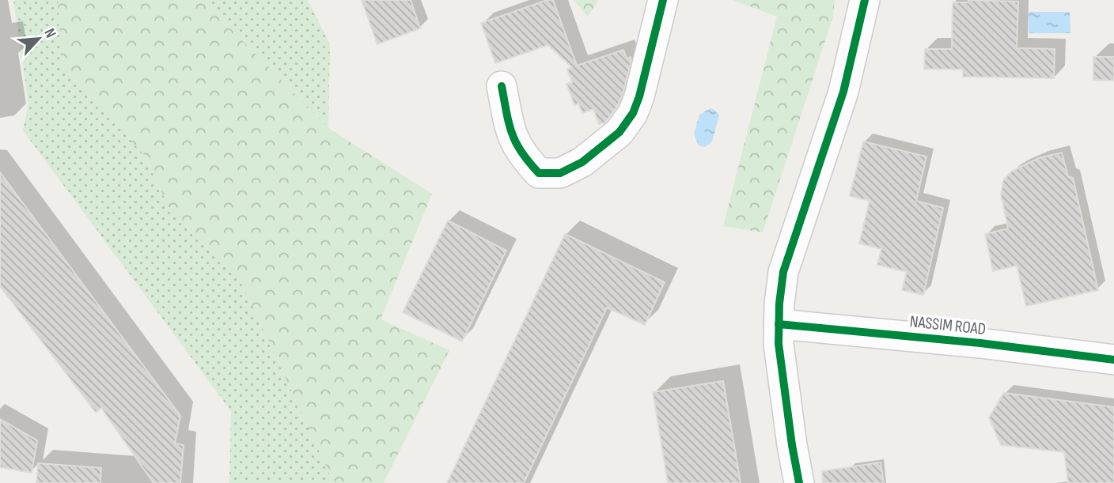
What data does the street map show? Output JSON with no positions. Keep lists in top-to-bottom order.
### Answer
{
  "streets": {
    "street": ["NASSIM ROAD"]
  },
  "north": "top right"
}
